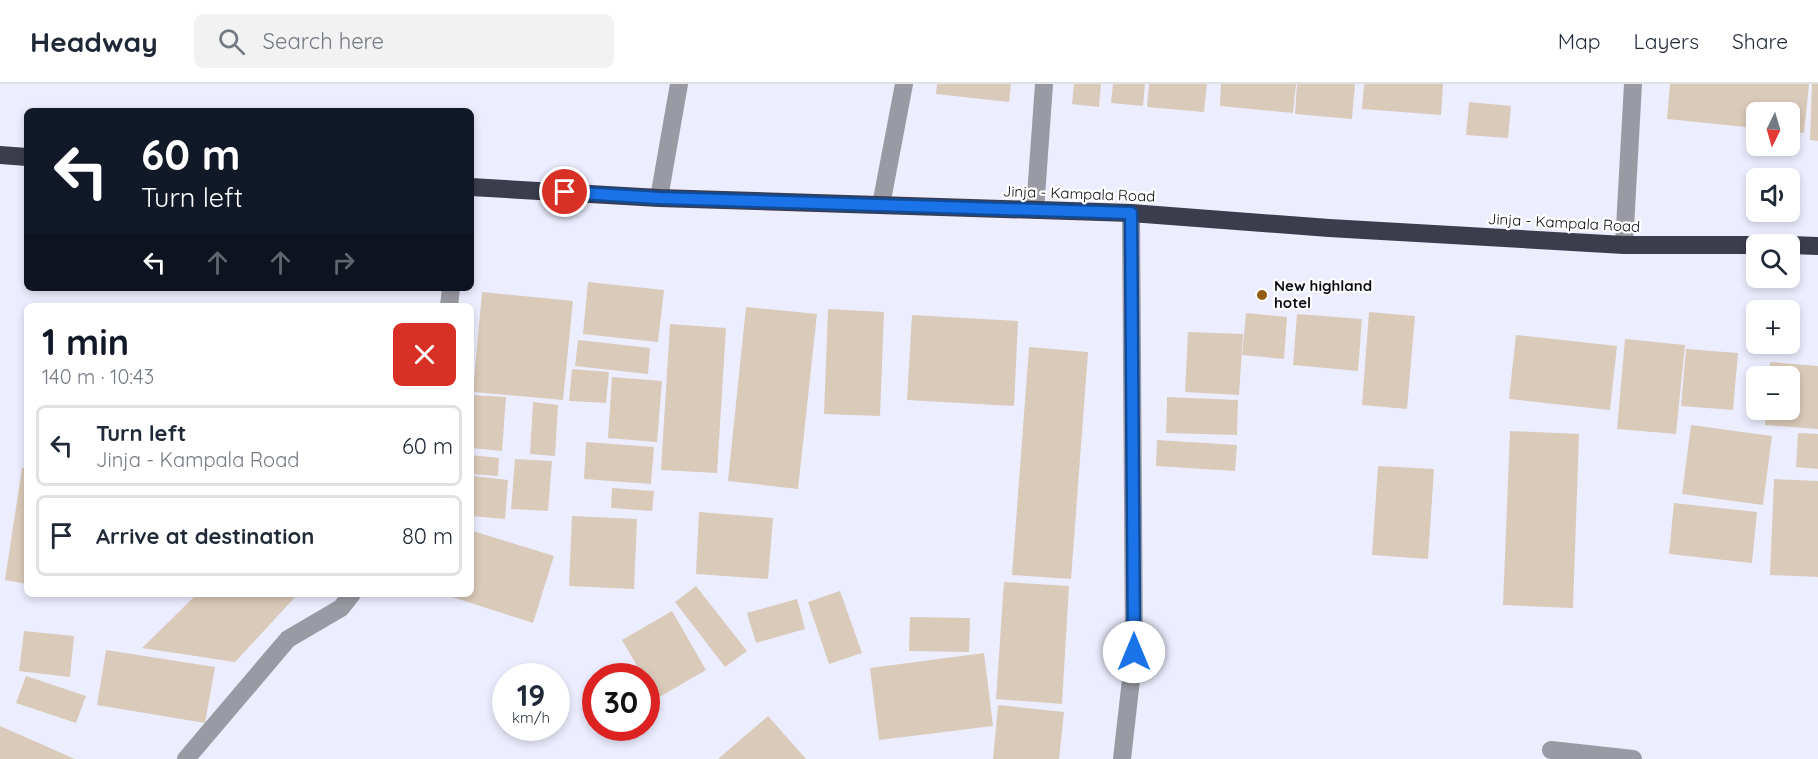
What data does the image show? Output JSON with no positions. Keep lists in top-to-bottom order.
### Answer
{
  "streets": {
    "highway": ["Jinja - Kampala Road"]
  },
  "places": ["New highland hotel"],
  "north": "bottom",
  "page": {
    "header": "Headway",
    "search": "Search here",
    "nav": ["Map", "Layers", "Share"],
    "map_buttons": ["+", "−"],
    "turn": ["60 m", "Turn left"],
    "heading": ["1 min", "140 m · 10:43"],
    "list": [
      {
        "name": "Turn left",
        "note": "Jinja - Kampala Road",
        "value": "60 m"
      },
      {
        "name": "Arrive at destination",
        "value": "80 m"
      }
    ],
    "speed": "19 km/h",
    "limit": "30"
  }
}
